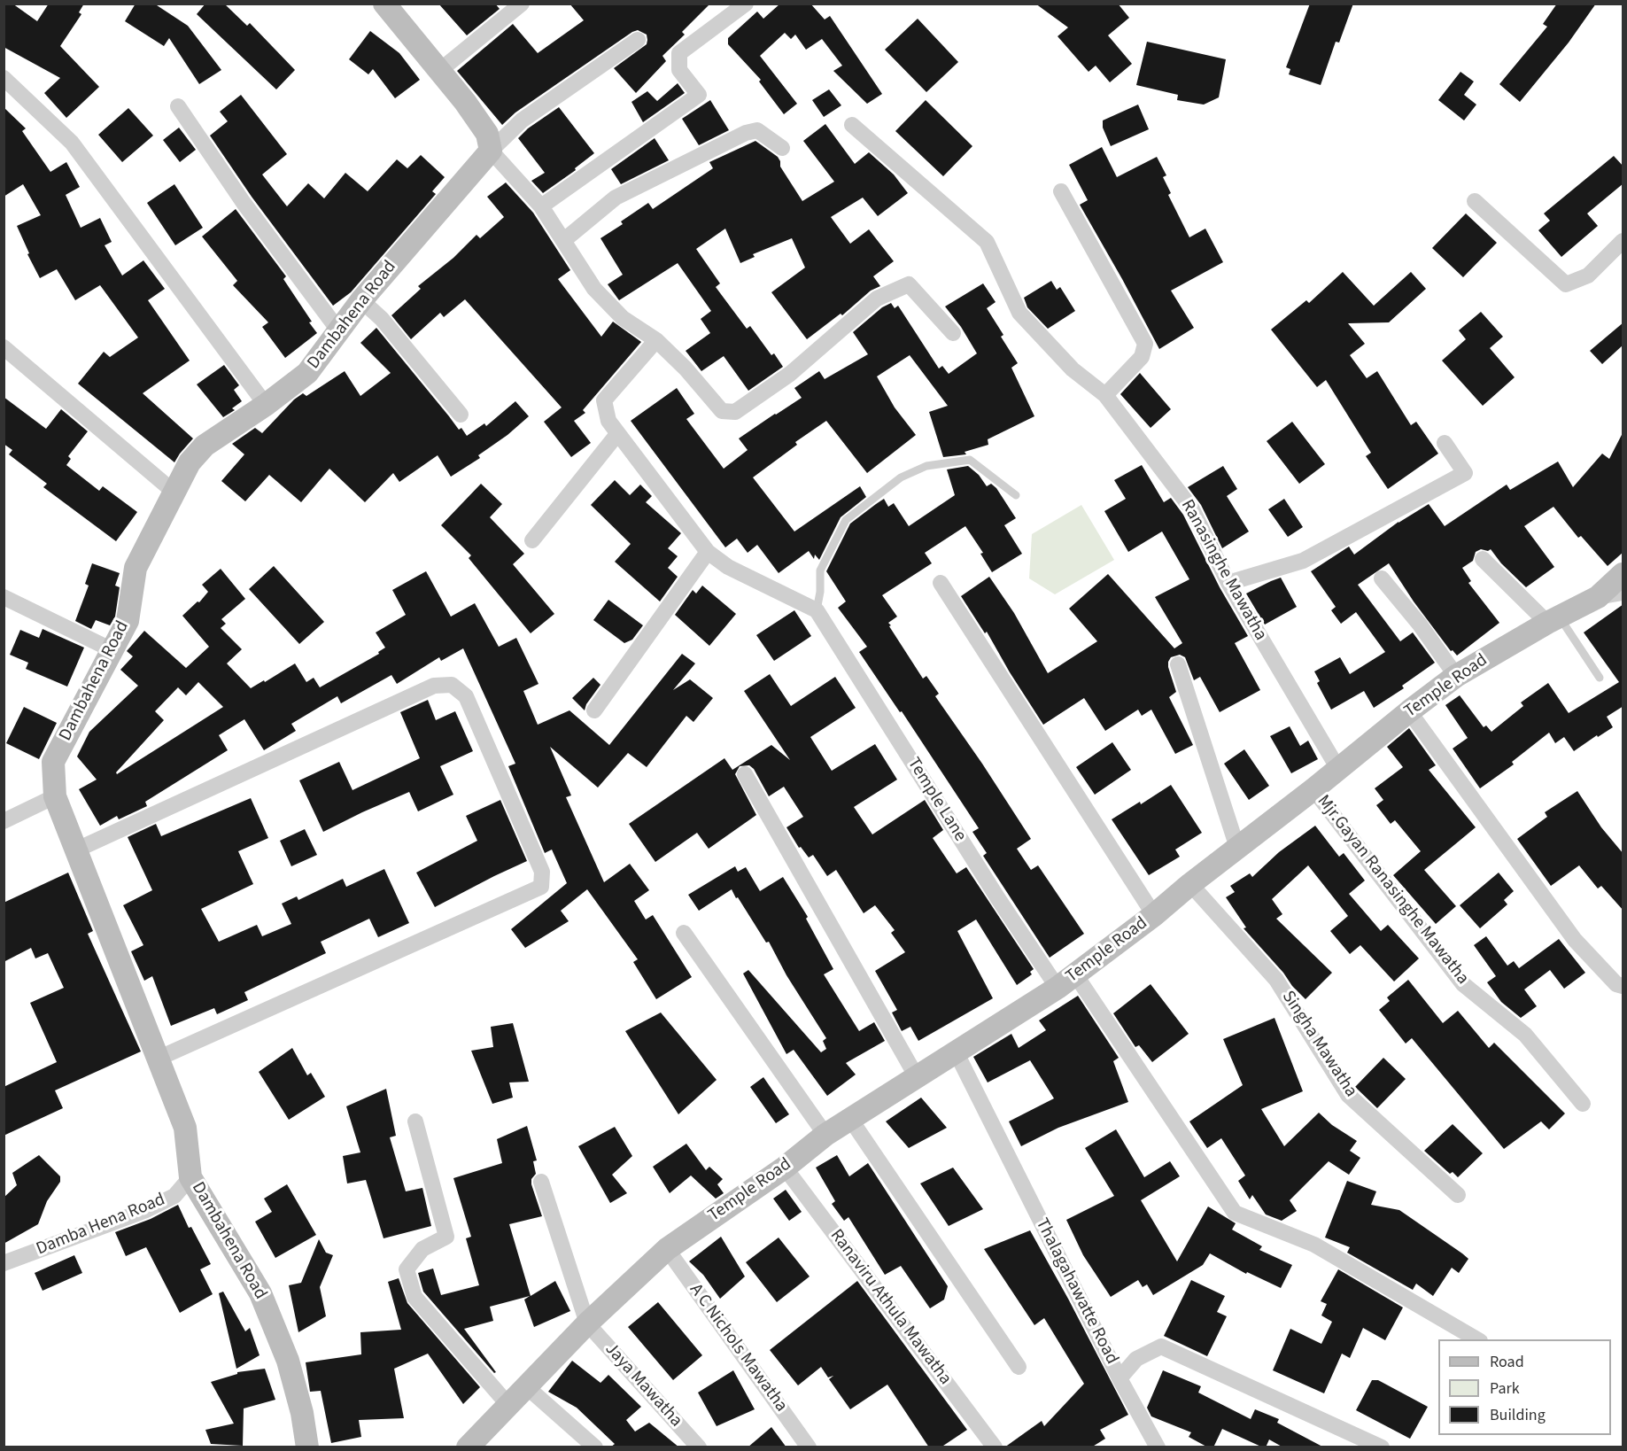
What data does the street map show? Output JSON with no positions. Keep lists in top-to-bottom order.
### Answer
{
  "streets": {
    "street": [
      "Dambahena Road",
      "Ranasinghe Mawatha",
      "Temple Road",
      "Temple Lane",
      "Mjr.Gayan Ranasinghe Mawatha",
      "Singha Mawatha",
      "Damba Hena Road",
      "Thalagahawatte Road",
      "Ranaviru Athula Mawatha",
      "A C Nichols Mawatha",
      "Jaya Mawatha"
    ]
  },
  "crossings": [
    ["Dambahena Road", "Damba Hena Road"],
    ["Ranasinghe Mawatha", "Temple Road"],
    ["Temple Road", "Temple Lane"],
    ["Temple Road", "Mjr.Gayan Ranasinghe Mawatha"],
    ["Temple Road", "Singha Mawatha"],
    ["Temple Road", "Thalagahawatte Road"],
    ["Temple Road", "Ranaviru Athula Mawatha"],
    ["Temple Road", "A C Nichols Mawatha"],
    ["Temple Road", "Jaya Mawatha"]
  ],
  "legend": ["Road", "Park", "Building"]
}
